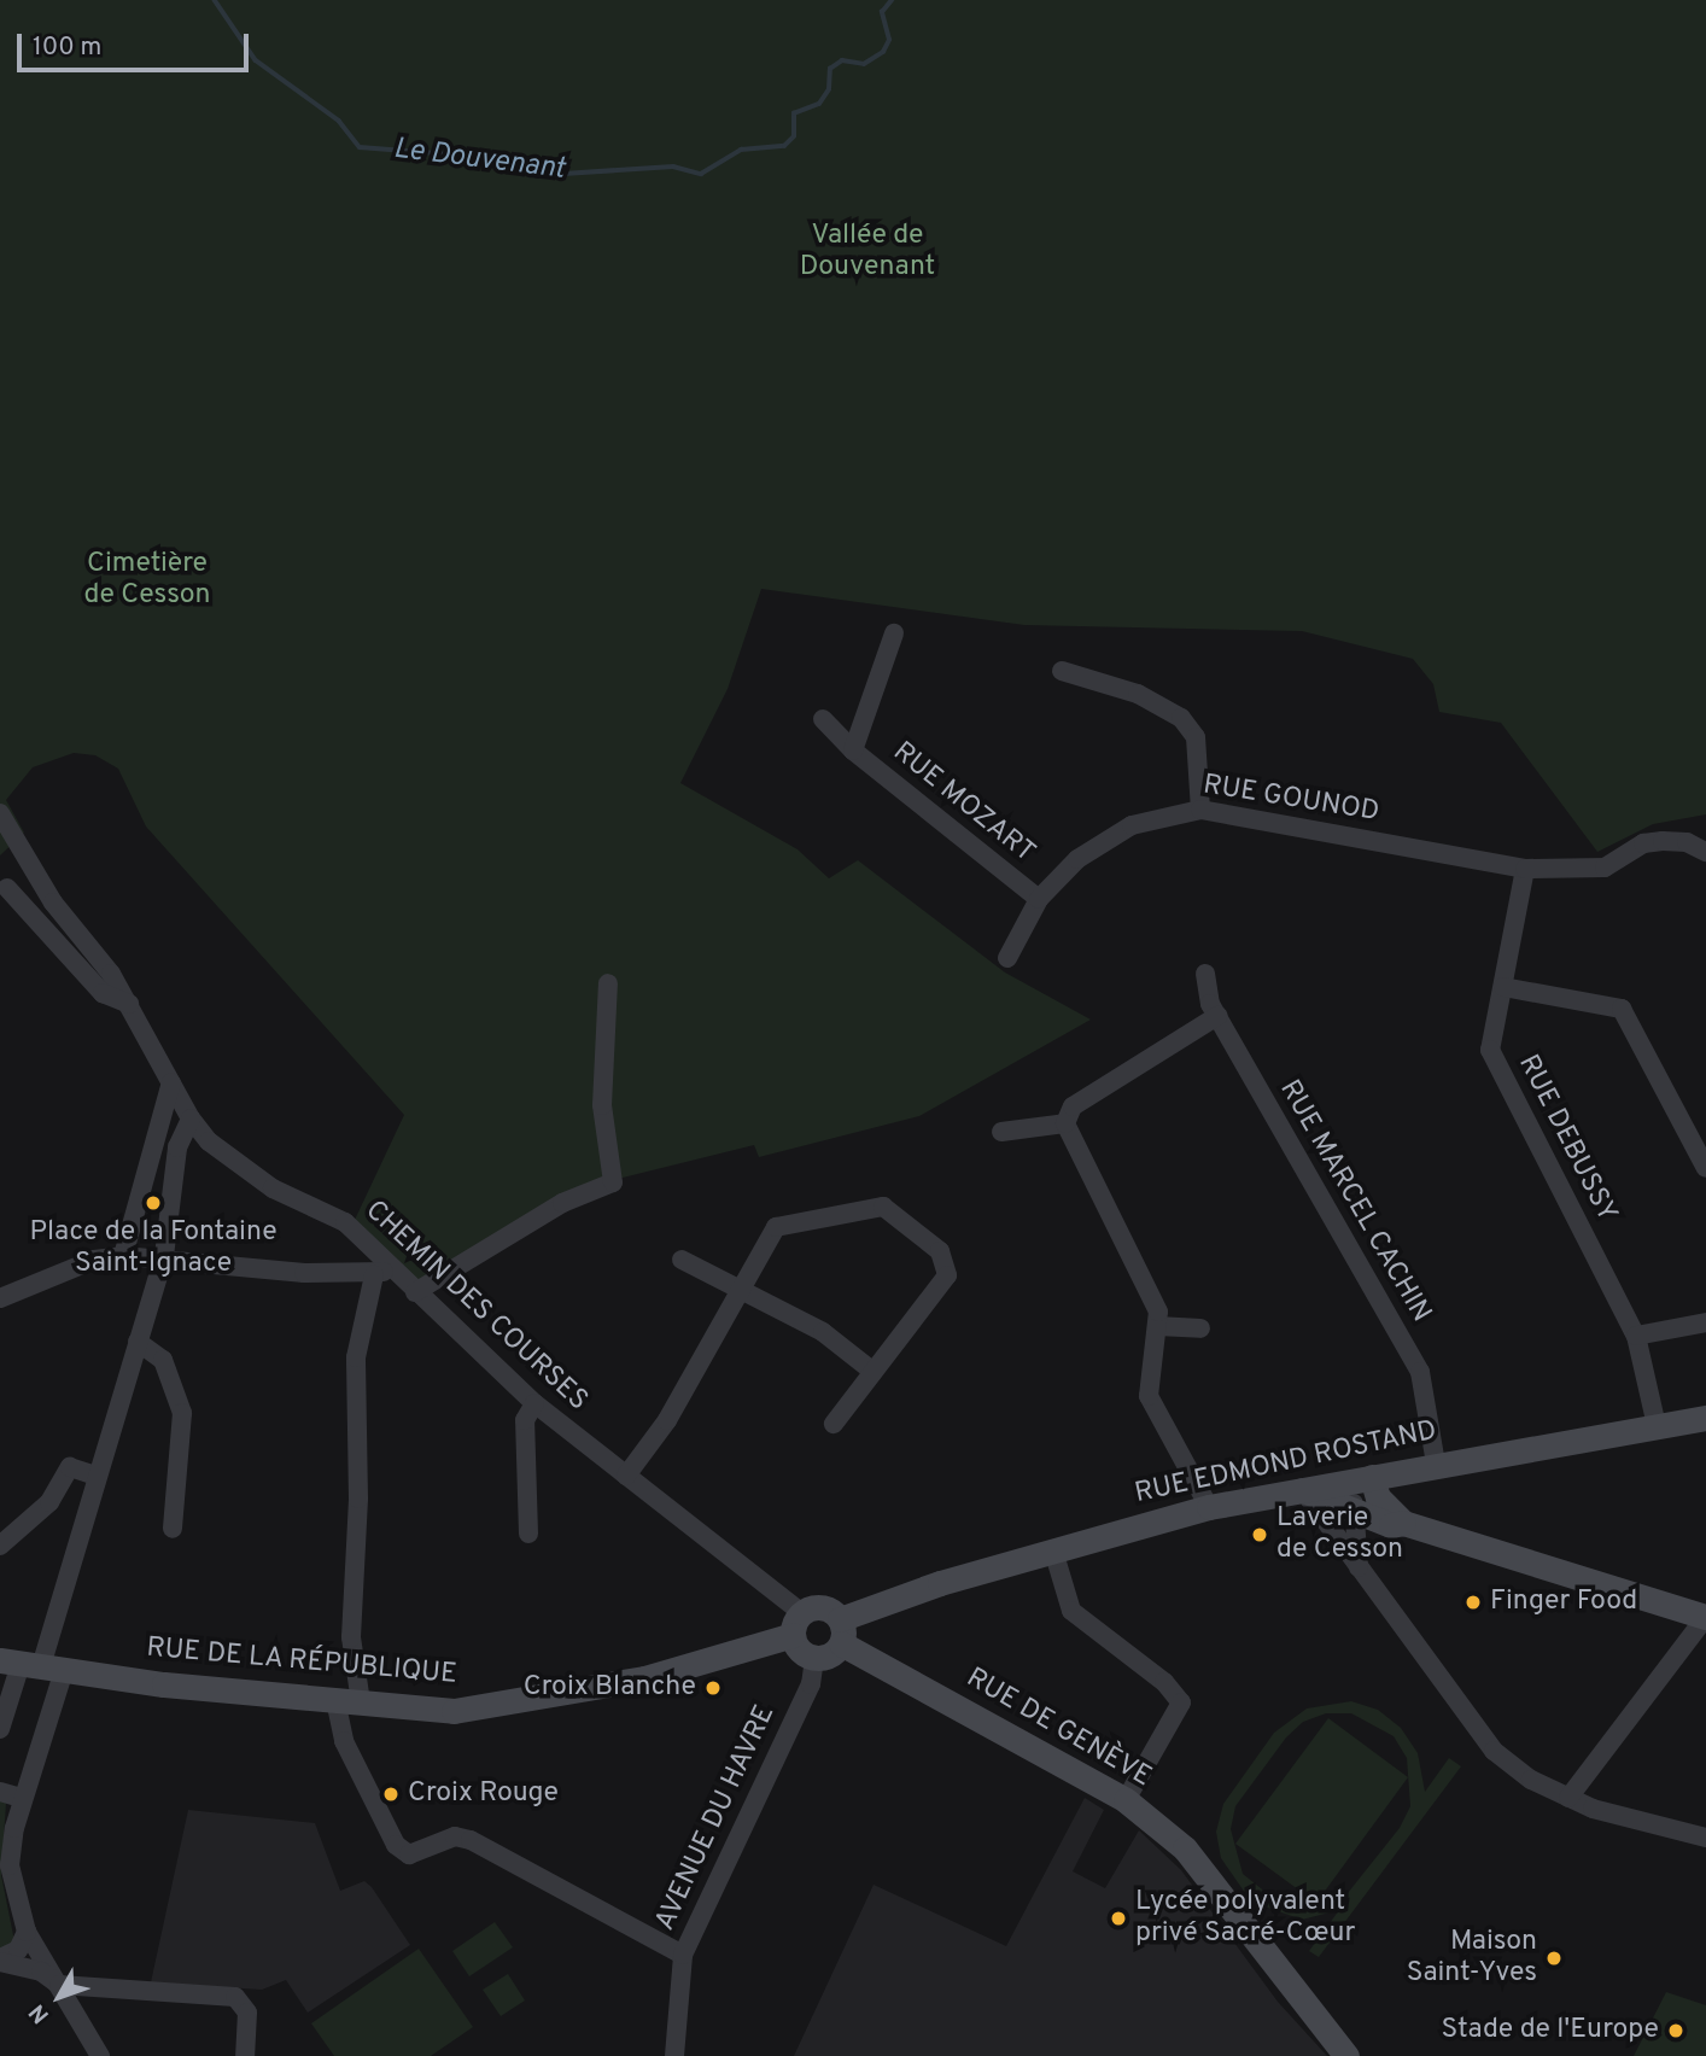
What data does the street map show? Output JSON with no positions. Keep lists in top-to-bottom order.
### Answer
{
  "streets": {
    "street": [
      "RUE GOUNOD",
      "RUE MOZART",
      "RUE DEBUSSY",
      "RUE MARCEL CACHIN",
      "CHEMIN DES COURSES",
      "RUE EDMOND ROSTAND",
      "RUE DE LA RÉPUBLIQUE",
      "RUE DE GENÈVE",
      "AVENUE DU HAVRE"
    ]
  },
  "crossings": [
    ["RUE GOUNOD", "RUE MOZART"],
    ["RUE GOUNOD", "RUE DEBUSSY"],
    ["RUE DEBUSSY", "RUE EDMOND ROSTAND"],
    ["RUE MARCEL CACHIN", "RUE EDMOND ROSTAND"],
    ["CHEMIN DES COURSES", "RUE EDMOND ROSTAND"],
    ["CHEMIN DES COURSES", "RUE DE LA RÉPUBLIQUE"],
    ["CHEMIN DES COURSES", "RUE DE GENÈVE"],
    ["CHEMIN DES COURSES", "AVENUE DU HAVRE"],
    ["RUE EDMOND ROSTAND", "RUE DE LA RÉPUBLIQUE"],
    ["RUE EDMOND ROSTAND", "RUE DE GENÈVE"],
    ["RUE EDMOND ROSTAND", "AVENUE DU HAVRE"],
    ["RUE DE LA RÉPUBLIQUE", "RUE DE GENÈVE"],
    ["RUE DE LA RÉPUBLIQUE", "AVENUE DU HAVRE"],
    ["RUE DE GENÈVE", "AVENUE DU HAVRE"]
  ],
  "water": ["Le Douvenant"],
  "parks": ["Vallée de Douvenant", "Cimetière de Cesson"],
  "places": [
    "Place de la Fontaine Saint-Ignace",
    "Laverie de Cesson",
    "Finger Food",
    "Croix Blanche",
    "Croix Rouge",
    "Lycée polyvalent privé Sacré-Cœur",
    "Maison Saint-Yves",
    "Stade de l'Europe"
  ],
  "scale_bar": "100 m",
  "north": "bottom left"
}
